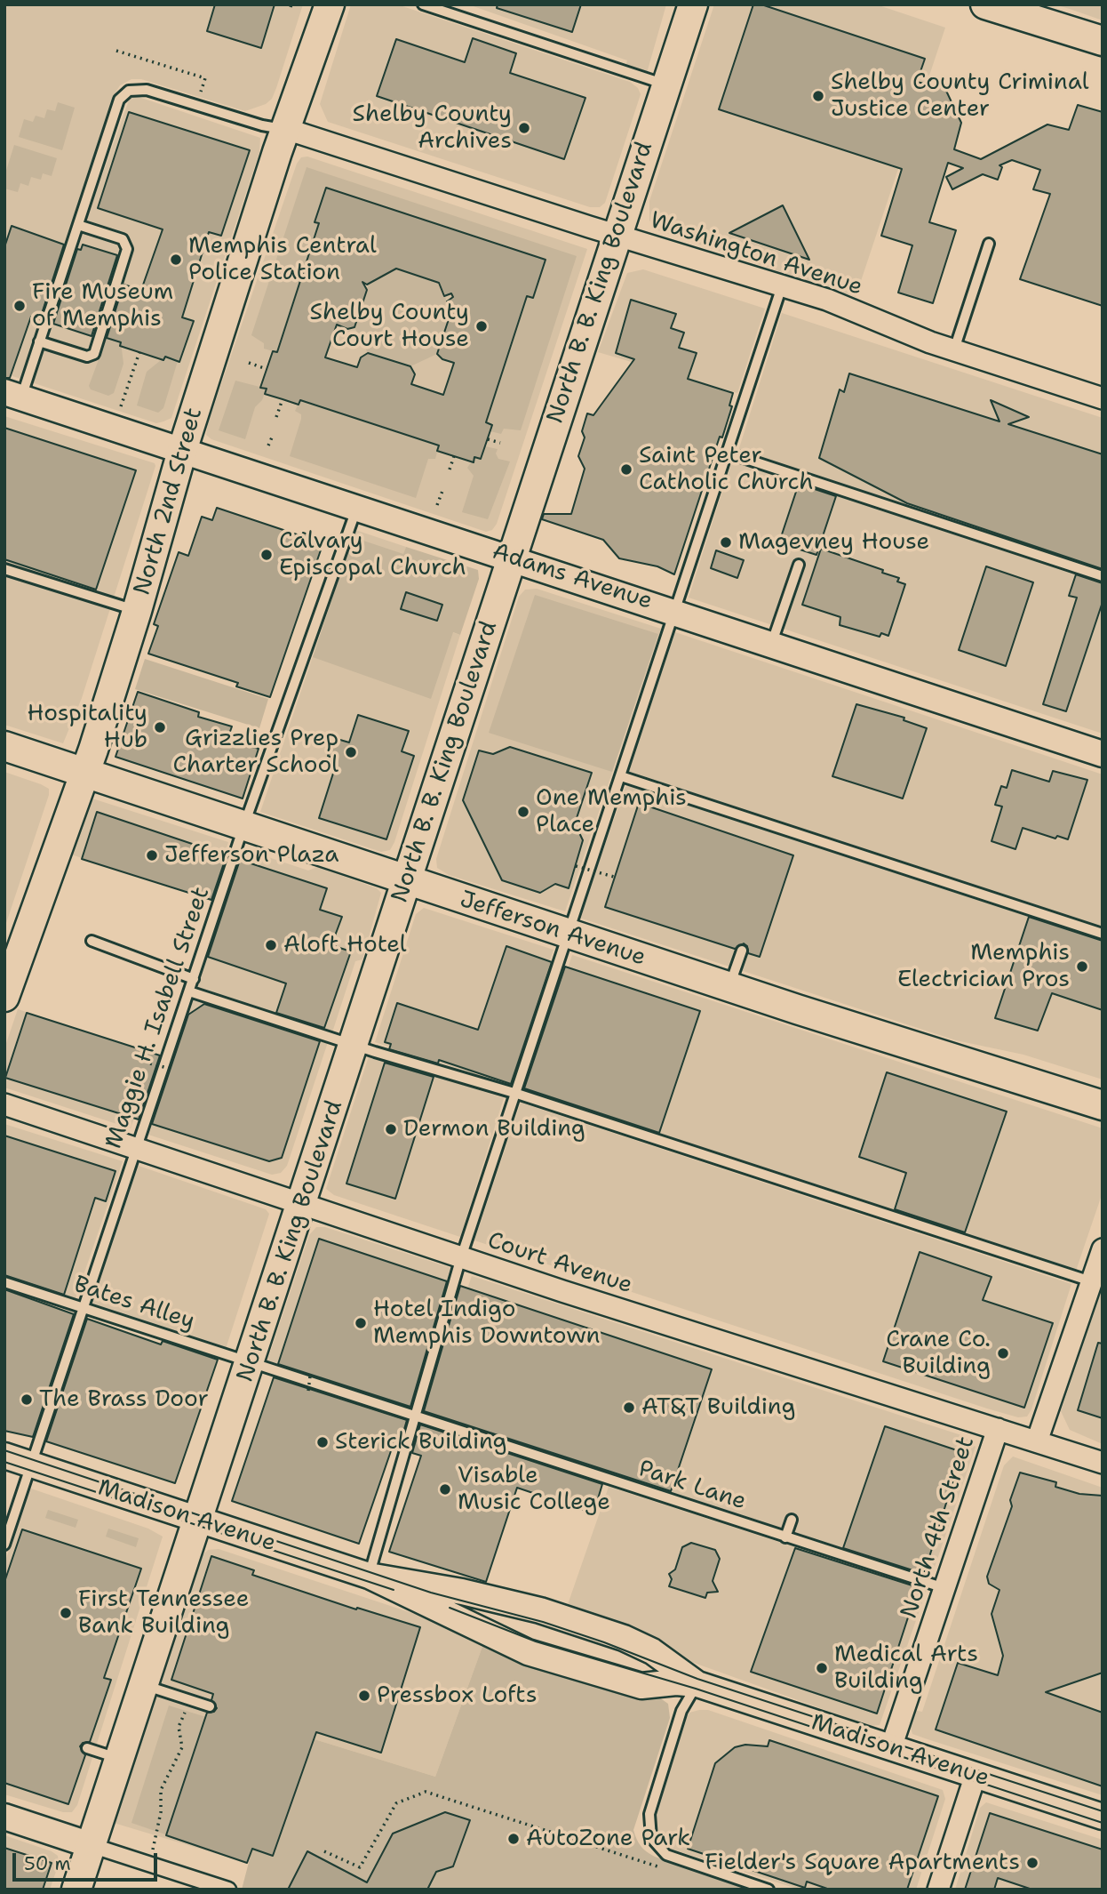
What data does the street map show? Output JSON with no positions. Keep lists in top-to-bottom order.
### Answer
{
  "streets": {
    "main road": ["North B. B. King Boulevard", "North 2nd Street", "Jefferson Avenue"],
    "street": [
      "Washington Avenue",
      "Adams Avenue",
      "Court Avenue",
      "Madison Avenue",
      "North 4th Street"
    ],
    "lane": ["Maggie H. Isabell Street", "Bates Alley", "Park Lane"]
  },
  "crossings": [
    ["Washington Avenue", "North B. B. King Boulevard"],
    ["Washington Avenue", "North 2nd Street"],
    ["North B. B. King Boulevard", "Adams Avenue"],
    ["North B. B. King Boulevard", "Jefferson Avenue"],
    ["North B. B. King Boulevard", "Court Avenue"],
    ["North B. B. King Boulevard", "Bates Alley"],
    ["North B. B. King Boulevard", "Park Lane"],
    ["North B. B. King Boulevard", "Madison Avenue"],
    ["North 2nd Street", "Adams Avenue"],
    ["North 2nd Street", "Jefferson Avenue"],
    ["Adams Avenue", "Maggie H. Isabell Street"],
    ["Jefferson Avenue", "Maggie H. Isabell Street"],
    ["Maggie H. Isabell Street", "Court Avenue"],
    ["Maggie H. Isabell Street", "Bates Alley"],
    ["Maggie H. Isabell Street", "Madison Avenue"],
    ["Court Avenue", "North 4th Street"],
    ["Bates Alley", "Park Lane"],
    ["Park Lane", "North 4th Street"],
    ["Madison Avenue", "North 4th Street"]
  ],
  "places": [
    "Shelby County Criminal Justice Center",
    "Shelby County Archives",
    "Memphis Central Police Station",
    "Fire Museum of Memphis",
    "Shelby County Court House",
    "Saint Peter Catholic Church",
    "Magevney House",
    "Calvary Episcopal Church",
    "Hospitality Hub",
    "Grizzlies Prep Charter School",
    "One Memphis Place",
    "Jefferson Plaza",
    "Aloft Hotel",
    "Memphis Electrician Pros",
    "Dermon Building",
    "Hotel Indigo Memphis Downtown",
    "Crane Co. Building",
    "The Brass Door",
    "AT&T Building",
    "Sterick Building",
    "Visable Music College",
    "First Tennessee Bank Building",
    "Medical Arts Building",
    "Pressbox Lofts",
    "AutoZone Park",
    "Fielder's Square Apartments"
  ],
  "scale_bar": "50 m"
}
